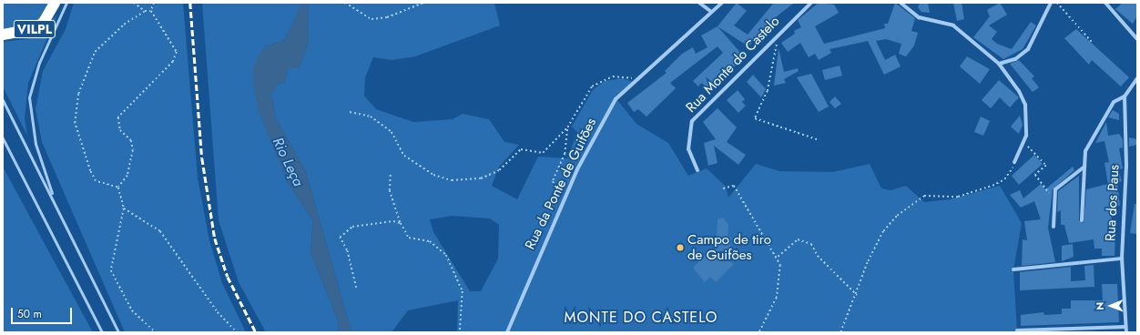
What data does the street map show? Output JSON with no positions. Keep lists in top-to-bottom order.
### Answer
{
  "streets": {
    "highway": ["VILPL"],
    "street": ["Rua Monte do Castelo", "Rua da Ponte de Guifões", "Rua dos Paus"]
  },
  "districts": ["MONTE DO CASTELO"],
  "water": ["Rio Leça"],
  "places": ["Campo de tiro de Guifões"],
  "scale_bar": "50 m",
  "north": "left"
}
